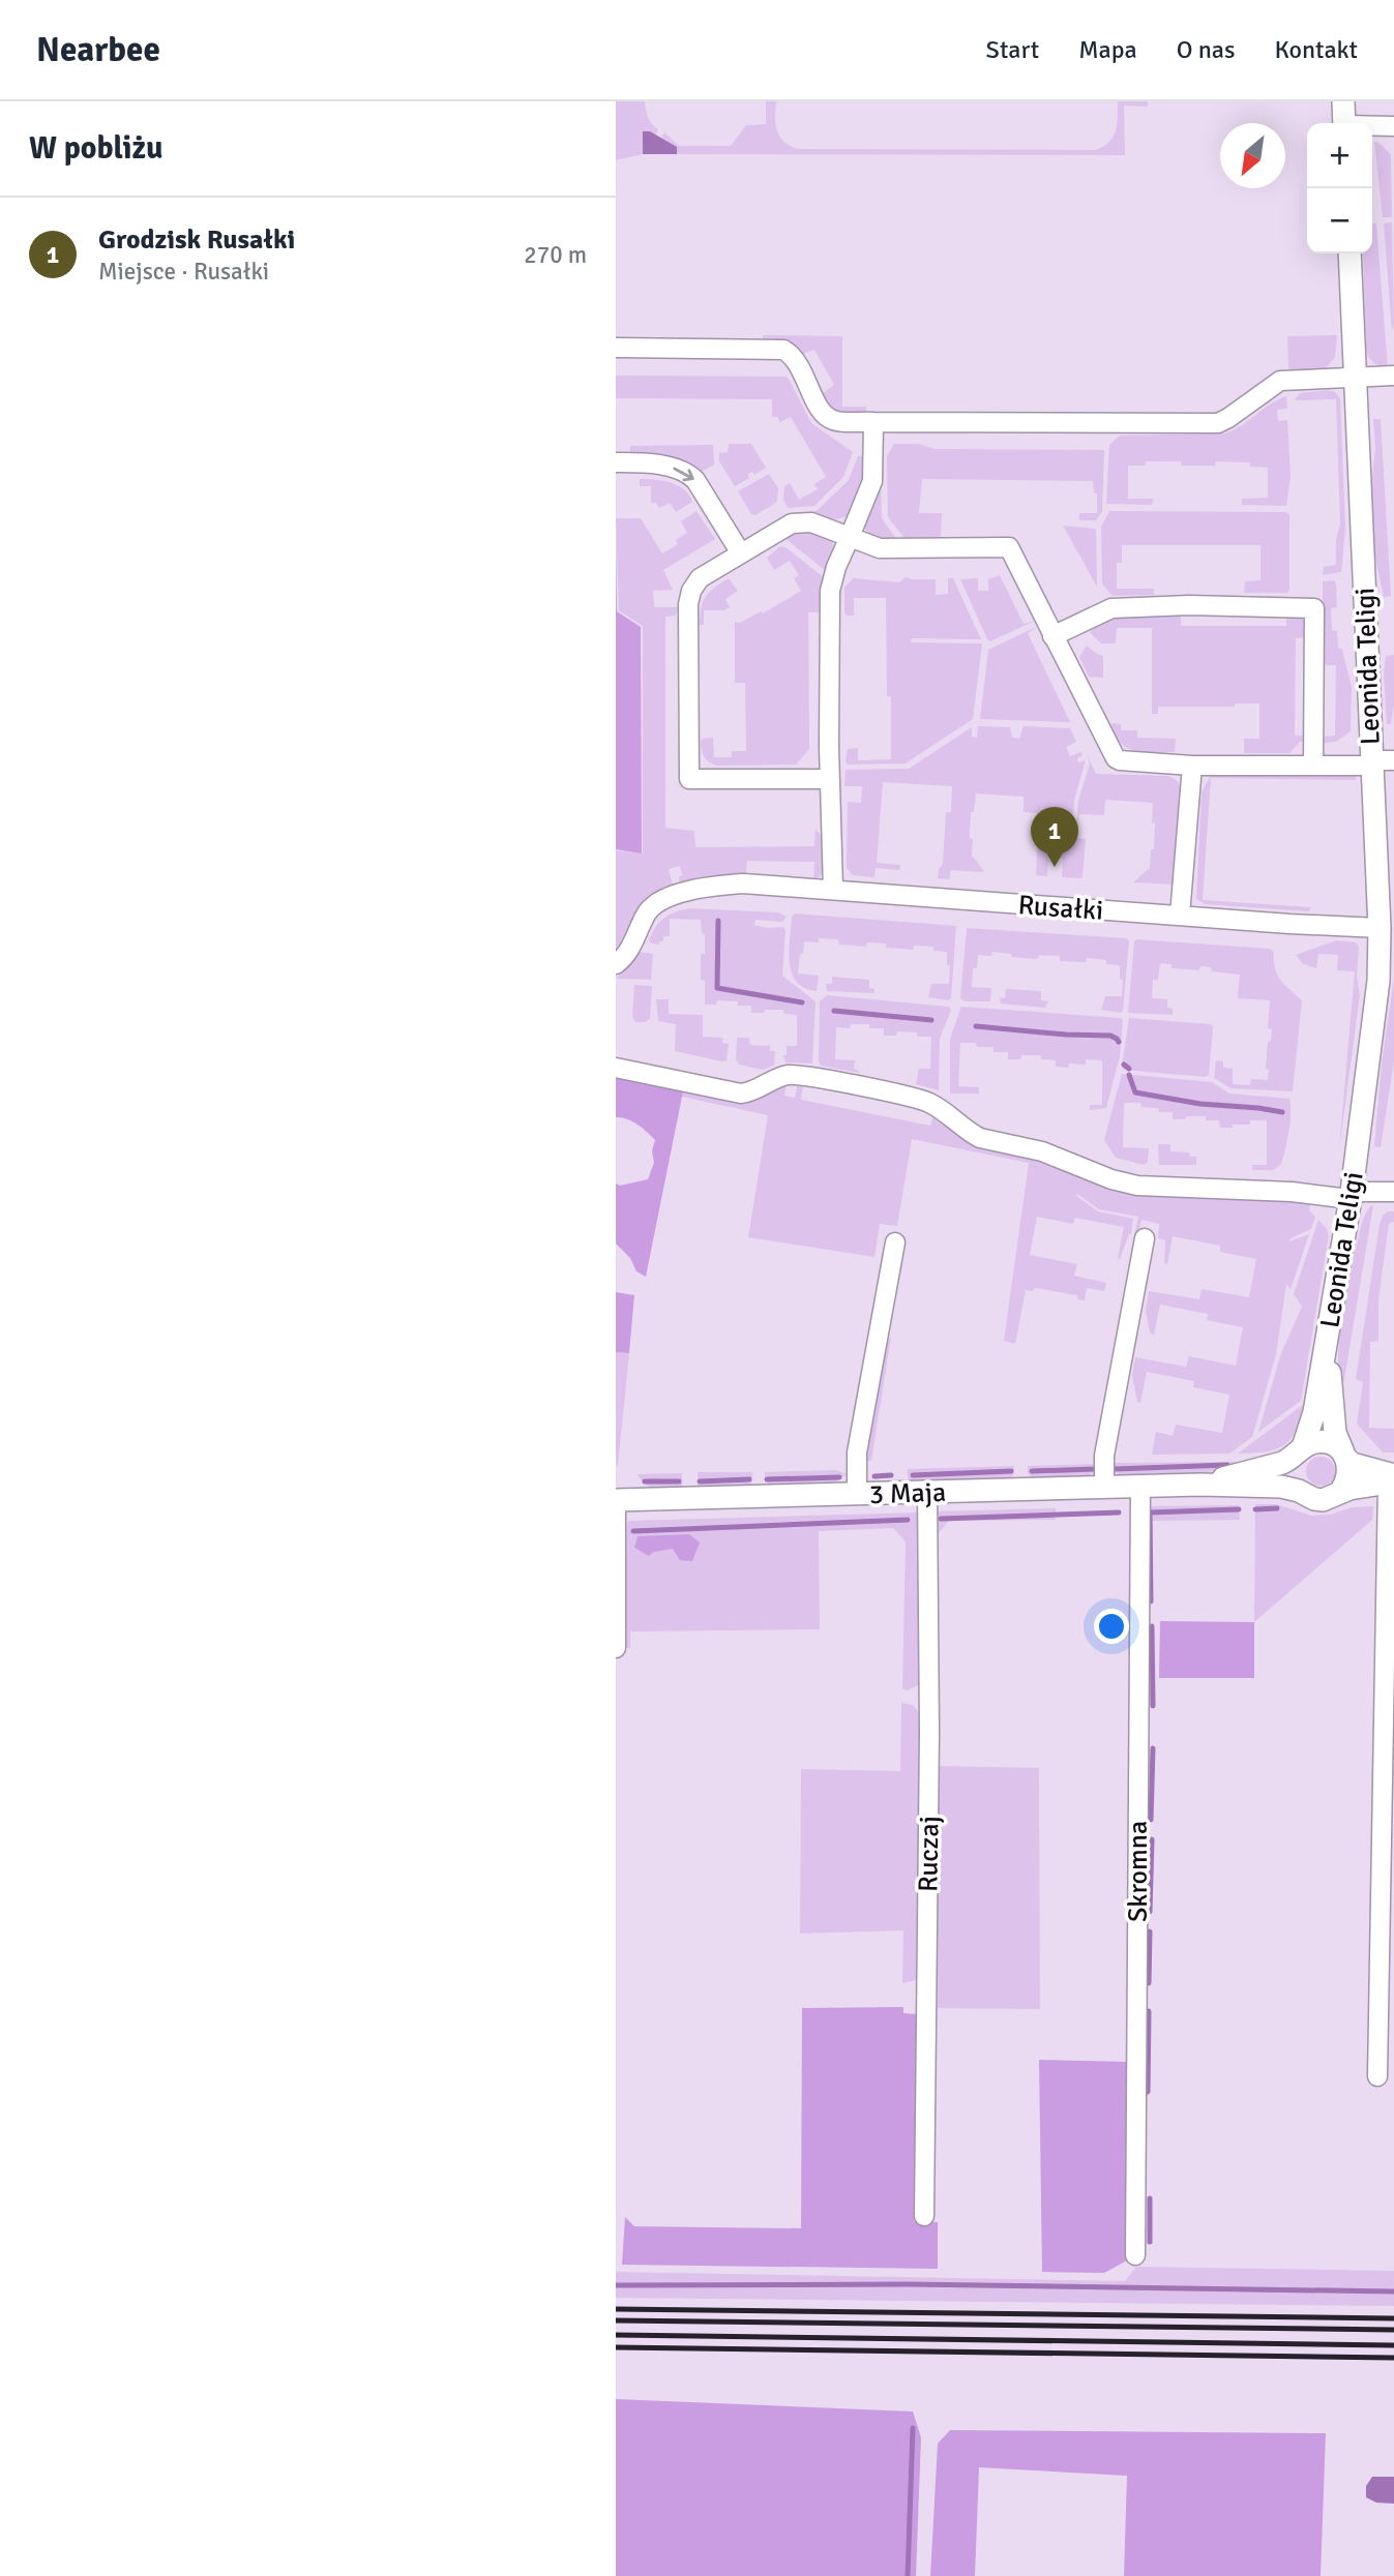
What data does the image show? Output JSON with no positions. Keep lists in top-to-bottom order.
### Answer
{
  "streets": {
    "street": [
      "Leonida Teligi",
      "Rusałki",
      "3 Maja",
      "Ruczaj",
      "Skromna"
    ]
  },
  "crossings": [
    ["Leonida Teligi", "Rusałki"],
    ["Leonida Teligi", "3 Maja"],
    ["3 Maja", "Ruczaj"],
    ["3 Maja", "Skromna"]
  ],
  "north": "bottom left",
  "page": {
    "header": "Nearbee",
    "nav": [
      "Start",
      "Mapa",
      "O nas",
      "Kontakt"
    ],
    "heading": "W pobliżu",
    "map_buttons": ["+", "−"],
    "list": [
      {
        "mark": "1",
        "name": "Grodzisk Rusałki",
        "note": "Miejsce · Rusałki",
        "value": "270 m"
      }
    ],
    "pins": "1"
  }
}
